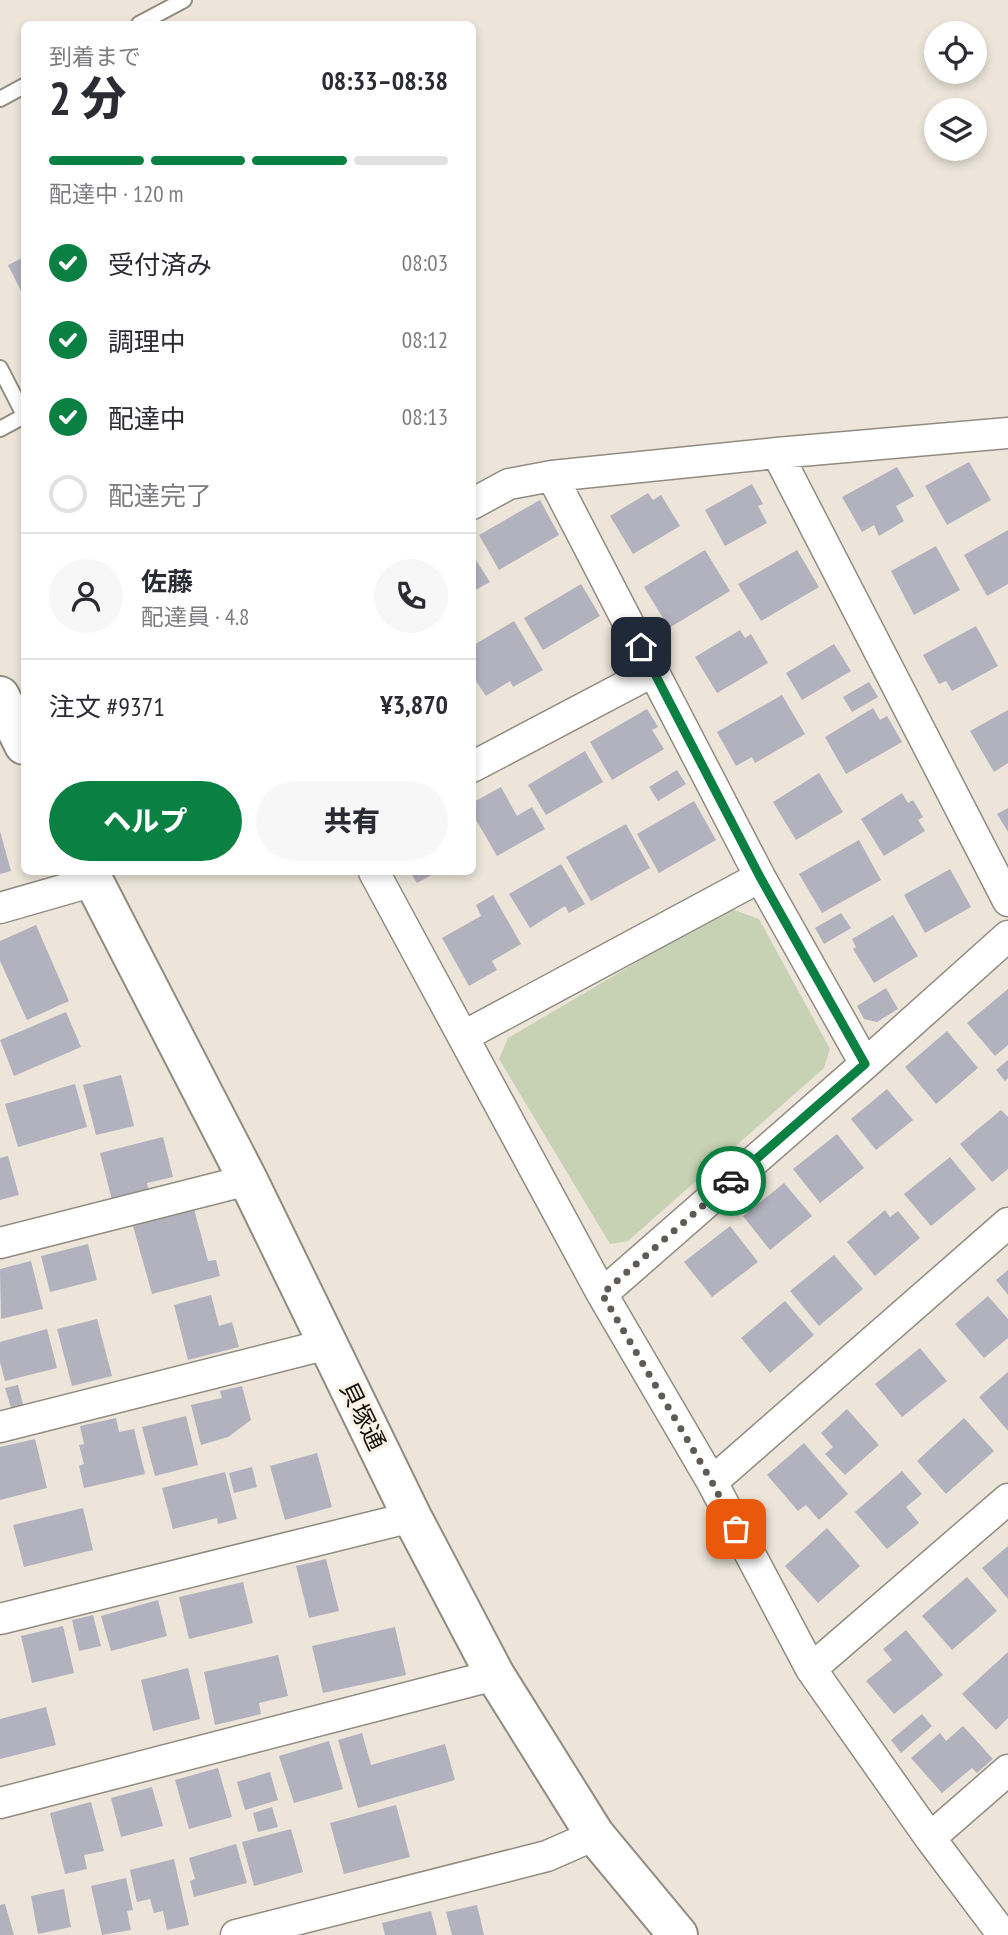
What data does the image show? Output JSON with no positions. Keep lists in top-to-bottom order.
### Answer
{
  "streets": {
    "street": ["貝塚通"]
  },
  "page": {
    "heading": ["2 分", "到着まで", "08:33–08:38"],
    "panel": [
      "佐藤",
      "配達員 · 4.8",
      "注文 #9371",
      "¥3,870"
    ],
    "bar": "配達中 · 120 m",
    "list": [
      ["受付済み", "08:03"],
      ["調理中", "08:12"],
      ["配達中", "08:13"],
      "配達完了"
    ],
    "buttons": ["ヘルプ", "共有"]
  }
}
